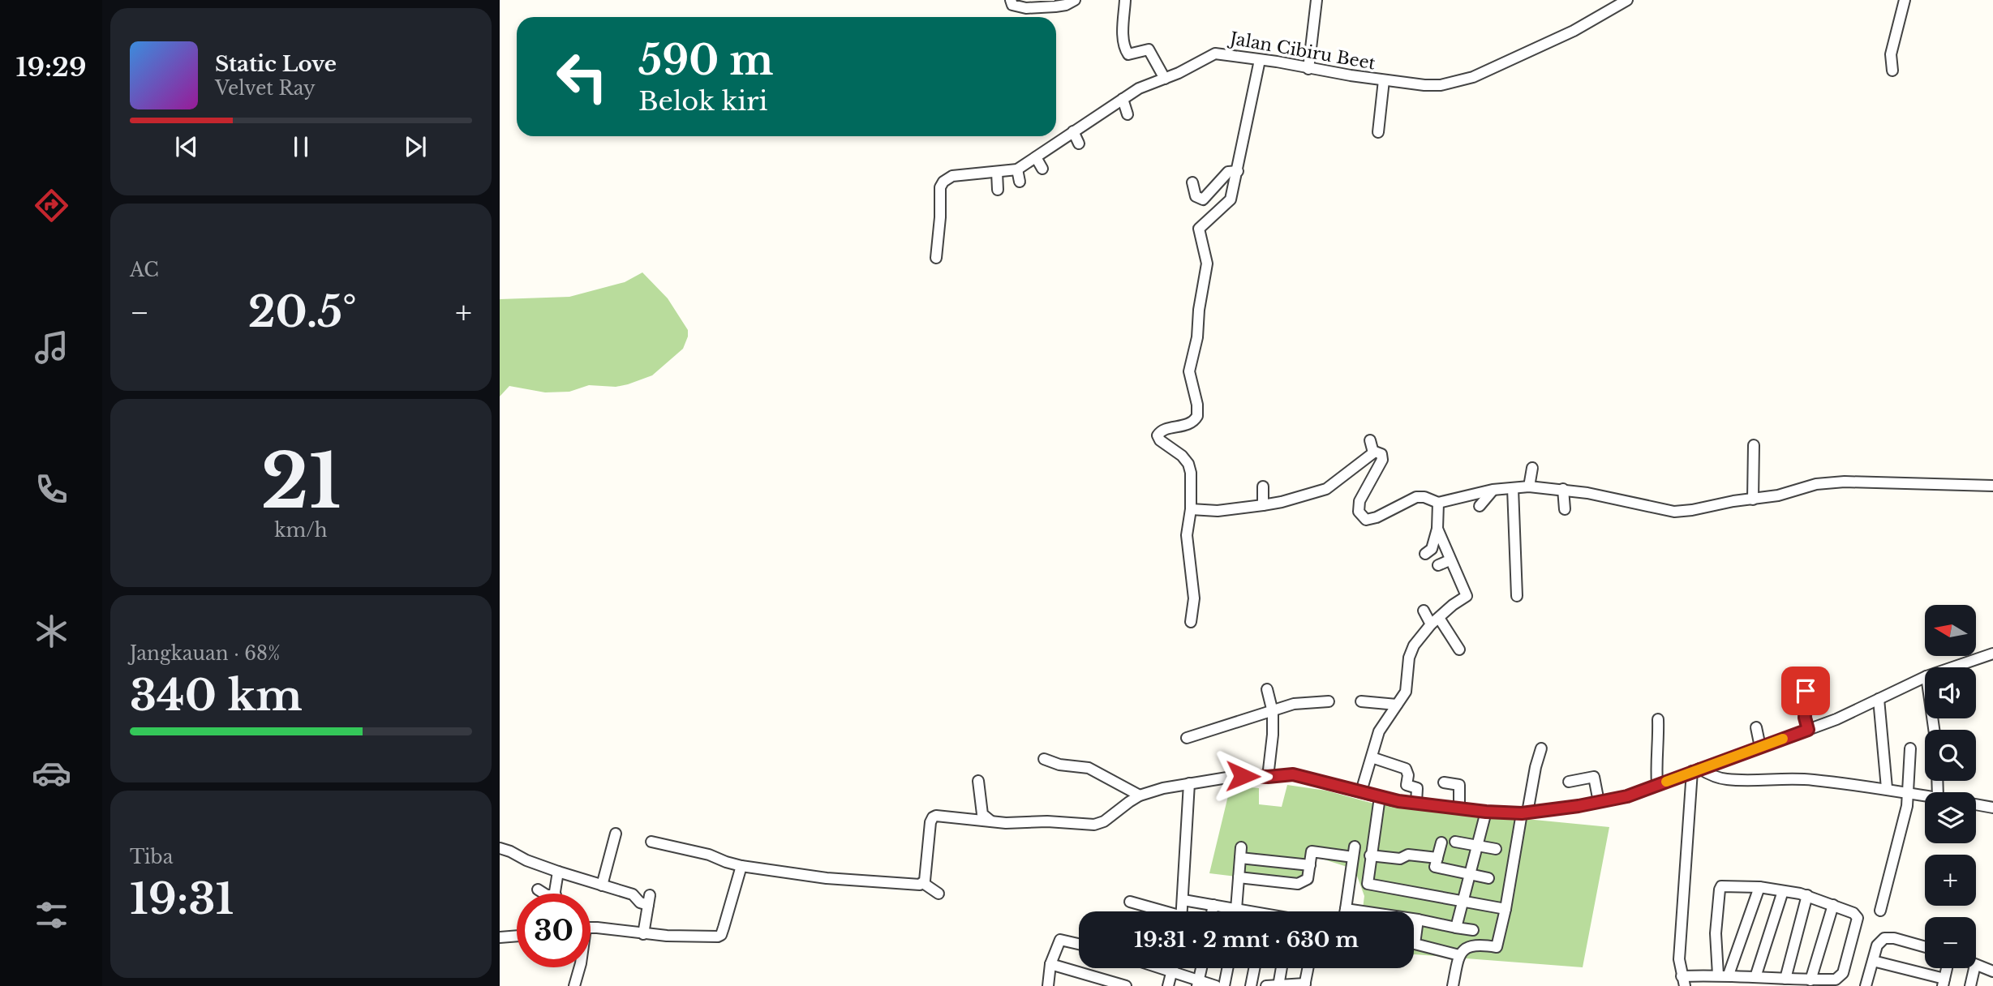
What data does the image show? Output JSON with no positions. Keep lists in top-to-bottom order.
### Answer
{
  "streets": {
    "street": ["Jalan Cibiru Beet"]
  },
  "north": "left",
  "page": {
    "tabs": "19:29",
    "turn": ["590 m", "Belok kiri"],
    "song": ["Static Love", "Velvet Ray"],
    "tile": [
      "AC",
      ["21", "km/h"],
      ["Jangkauan · 68%", "340 km"],
      ["Tiba", "19:31"]
    ],
    "heat": ["−", "20.5°", "+"],
    "map_buttons": ["+", "−"],
    "limit": "30",
    "trip": "19:31 · 2 mnt · 630 m"
  }
}
